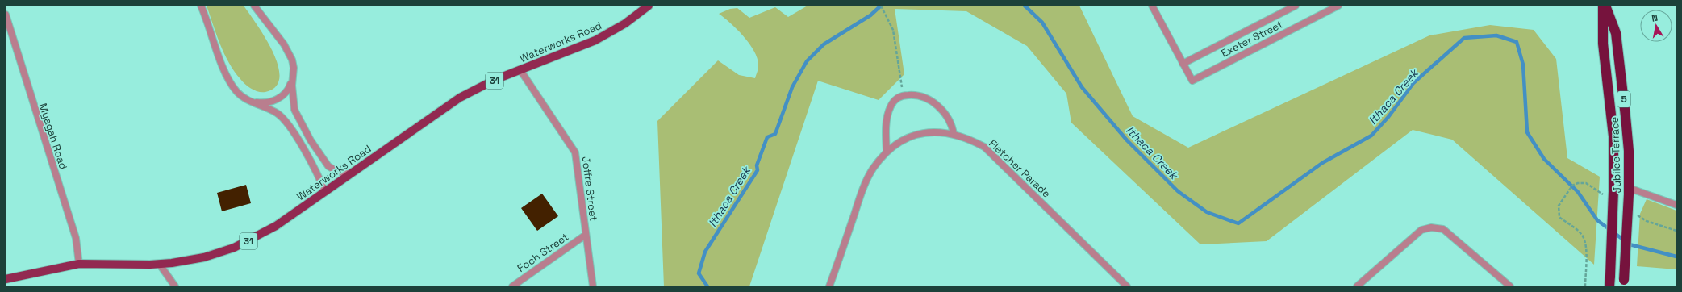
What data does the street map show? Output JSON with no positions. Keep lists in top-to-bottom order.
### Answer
{
  "streets": {
    "highway": ["5", "Jubilee Terrace"],
    "main road": ["Waterworks Road", "31"],
    "street": [
      "Exeter Street",
      "Myagah Road",
      "Fletcher Parade",
      "Joffre Street",
      "Foch Street"
    ]
  },
  "crossings": [
    ["Waterworks Road", "Myagah Road"],
    ["Waterworks Road", "Joffre Street"],
    ["Joffre Street", "Foch Street"]
  ],
  "water": ["Ithaca Creek"],
  "north": "top"
}
